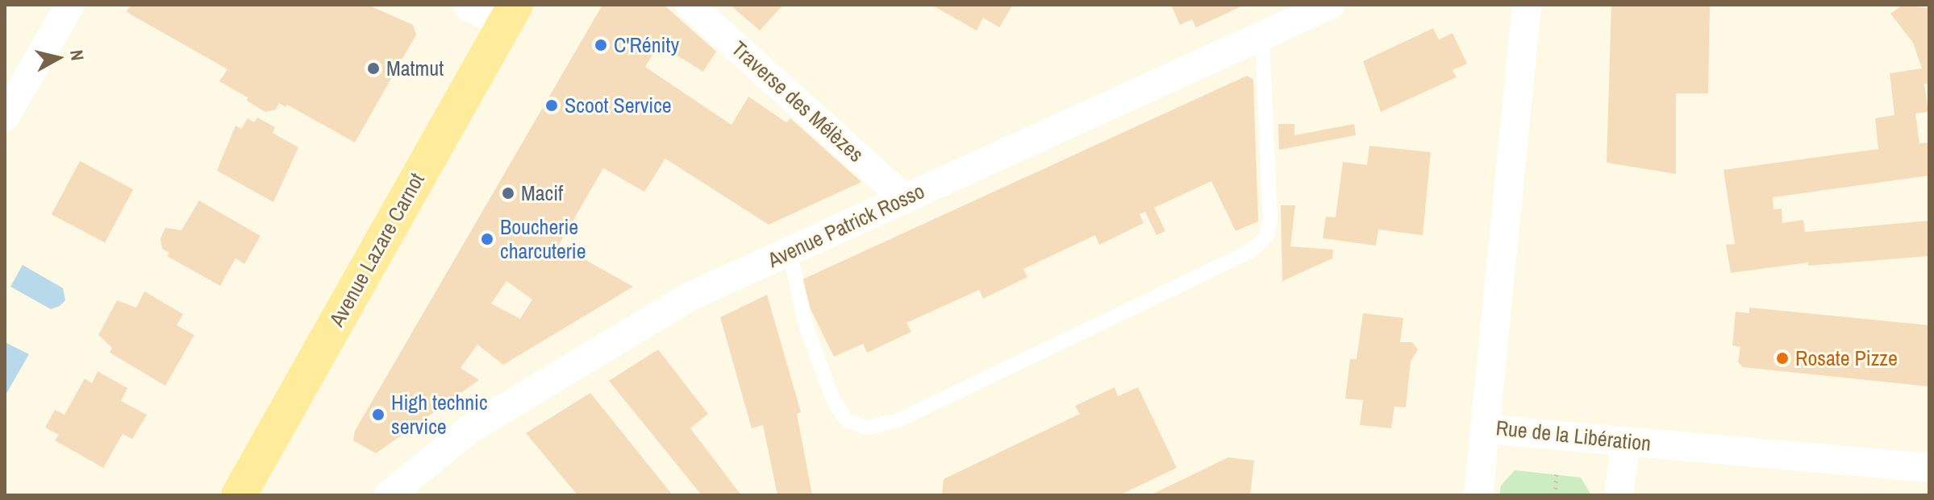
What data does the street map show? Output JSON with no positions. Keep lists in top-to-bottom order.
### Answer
{
  "streets": {
    "main road": ["Avenue Lazare Carnot"],
    "street": ["Traverse des Mélèzes", "Avenue Patrick Rosso", "Rue de la Libération"]
  },
  "crossings": [
    ["Traverse des Mélèzes", "Avenue Patrick Rosso"]
  ],
  "places": [
    "C'Rénity",
    "Matmut",
    "Scoot Service",
    "Macif",
    "Boucherie charcuterie",
    "Rosate Pizze",
    "High technic service"
  ],
  "north": "right"
}
